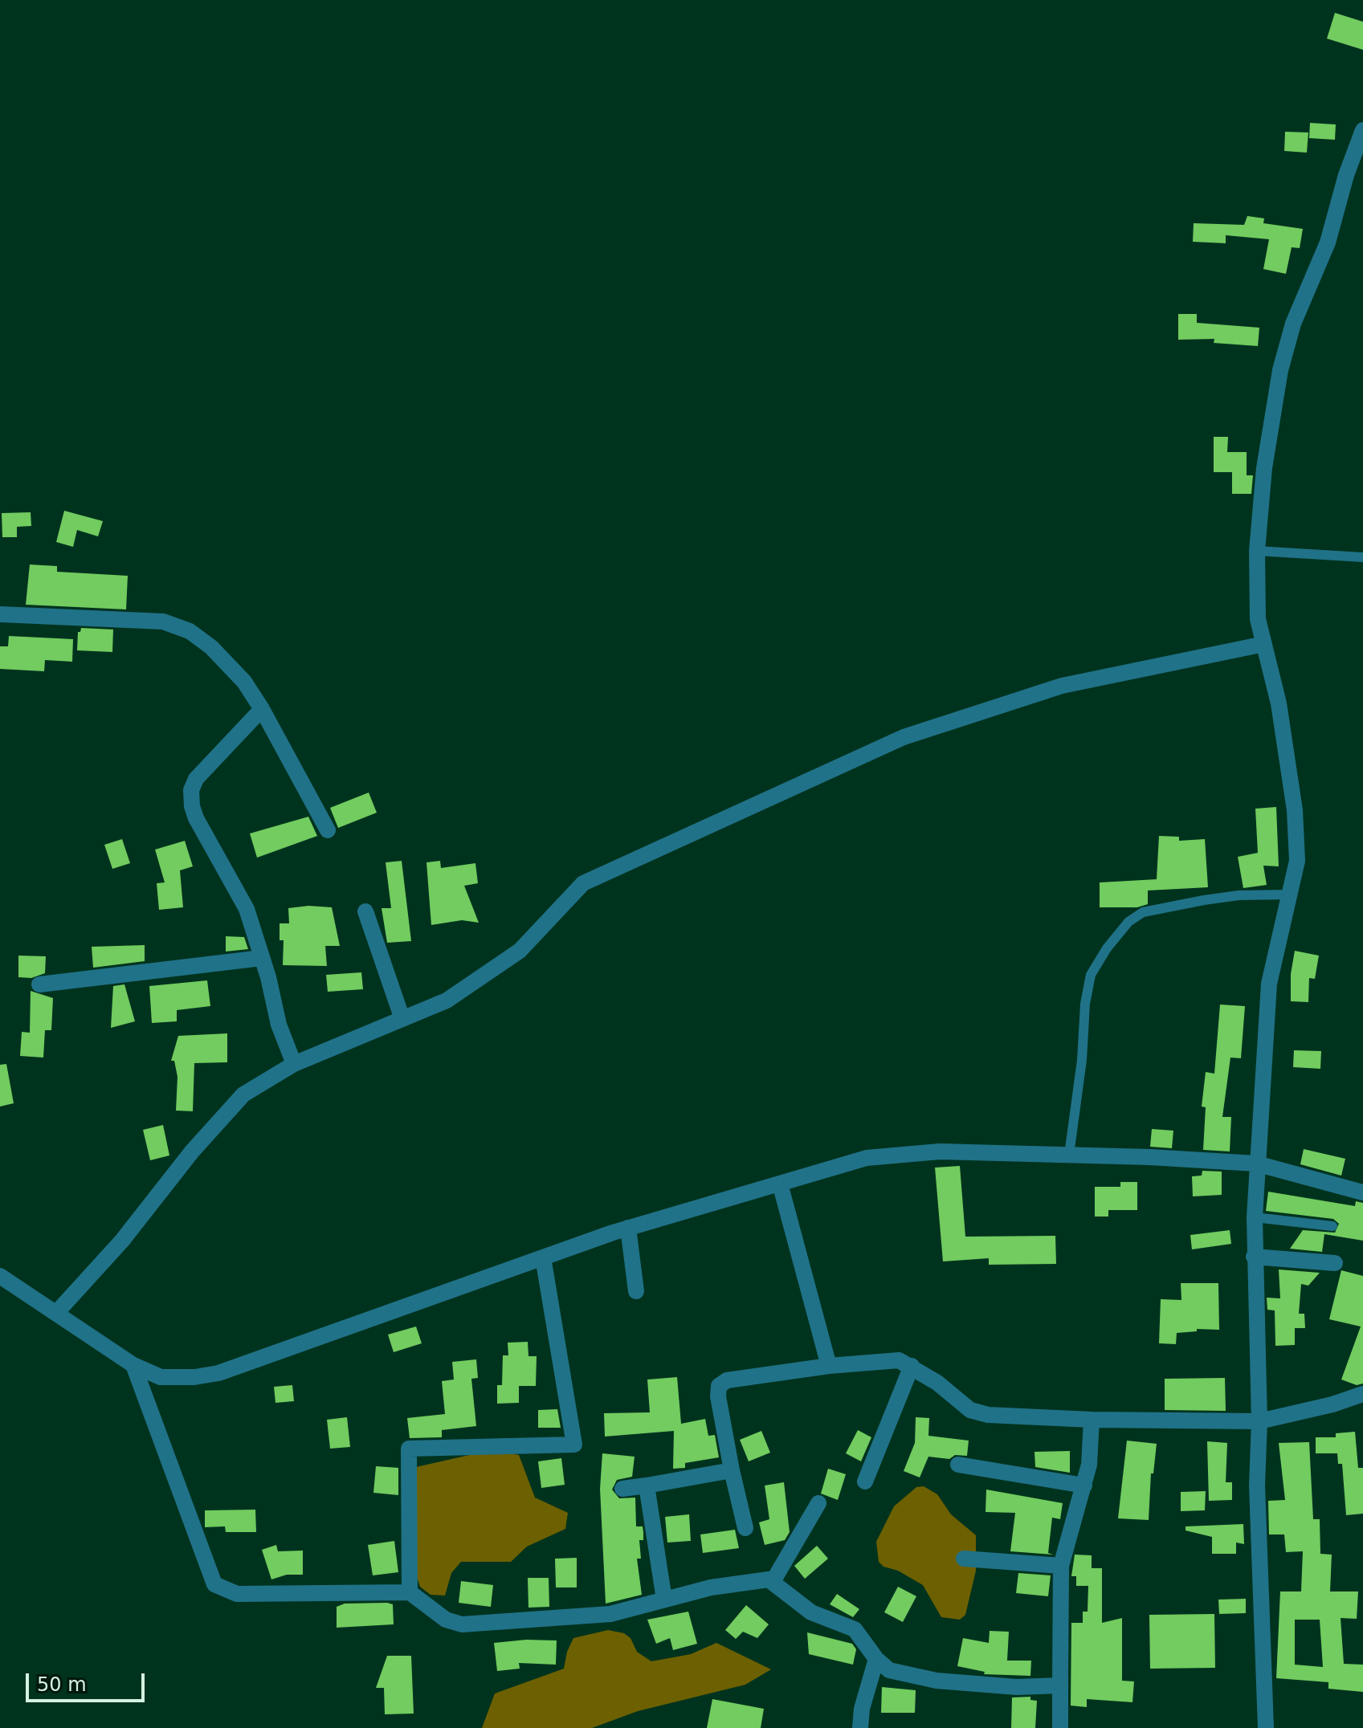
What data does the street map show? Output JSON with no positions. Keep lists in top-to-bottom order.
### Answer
{
  "scale_bar": "50 m"
}
